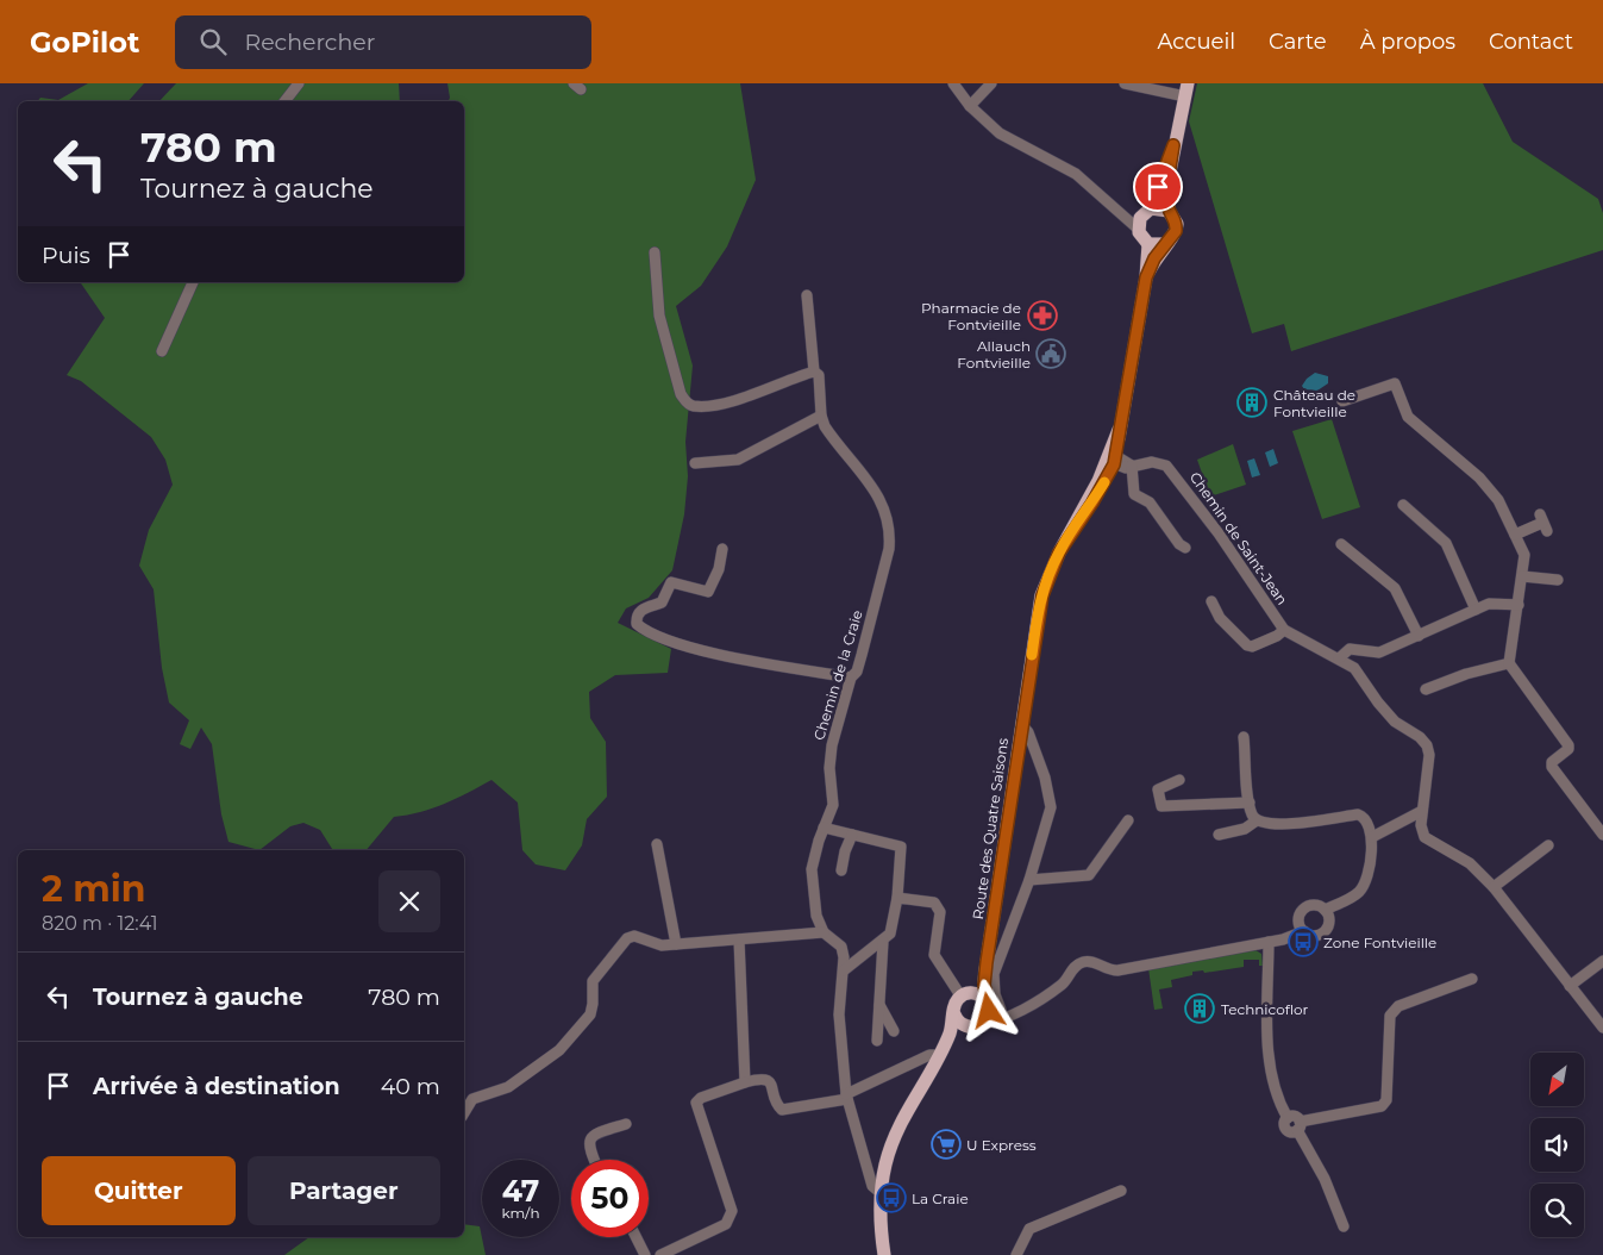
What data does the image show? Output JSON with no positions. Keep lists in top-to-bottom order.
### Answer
{
  "streets": {
    "main road": ["Route des Quatre Saisons"],
    "street": ["Chemin de Saint-Jean", "Chemin de la Craie"]
  },
  "crossings": [
    ["Chemin de Saint-Jean", "Route des Quatre Saisons"],
    ["Chemin de la Craie", "Route des Quatre Saisons"]
  ],
  "places": {
    "pharmacy": ["Pharmacie de Fontvieille"],
    "public building": ["Allauch Fontvieille"],
    "building": ["Château de Fontvieille", "Technicoflor"],
    "bus stop": ["Zone Fontvieille", "La Craie"],
    "supermarket": ["U Express"]
  },
  "north": "bottom left",
  "page": {
    "header": "GoPilot",
    "search": "Rechercher",
    "nav": [
      "Accueil",
      "Carte",
      "À propos",
      "Contact"
    ],
    "turn": ["780 m", "Tournez à gauche"],
    "then": "Puis",
    "heading": ["2 min", "820 m · 12:41"],
    "list": [
      {
        "name": "Tournez à gauche",
        "value": "780 m"
      },
      {
        "name": "Arrivée à destination",
        "value": "40 m"
      }
    ],
    "buttons": ["Quitter", "Partager"],
    "speed": "47 km/h",
    "limit": "50"
  }
}
